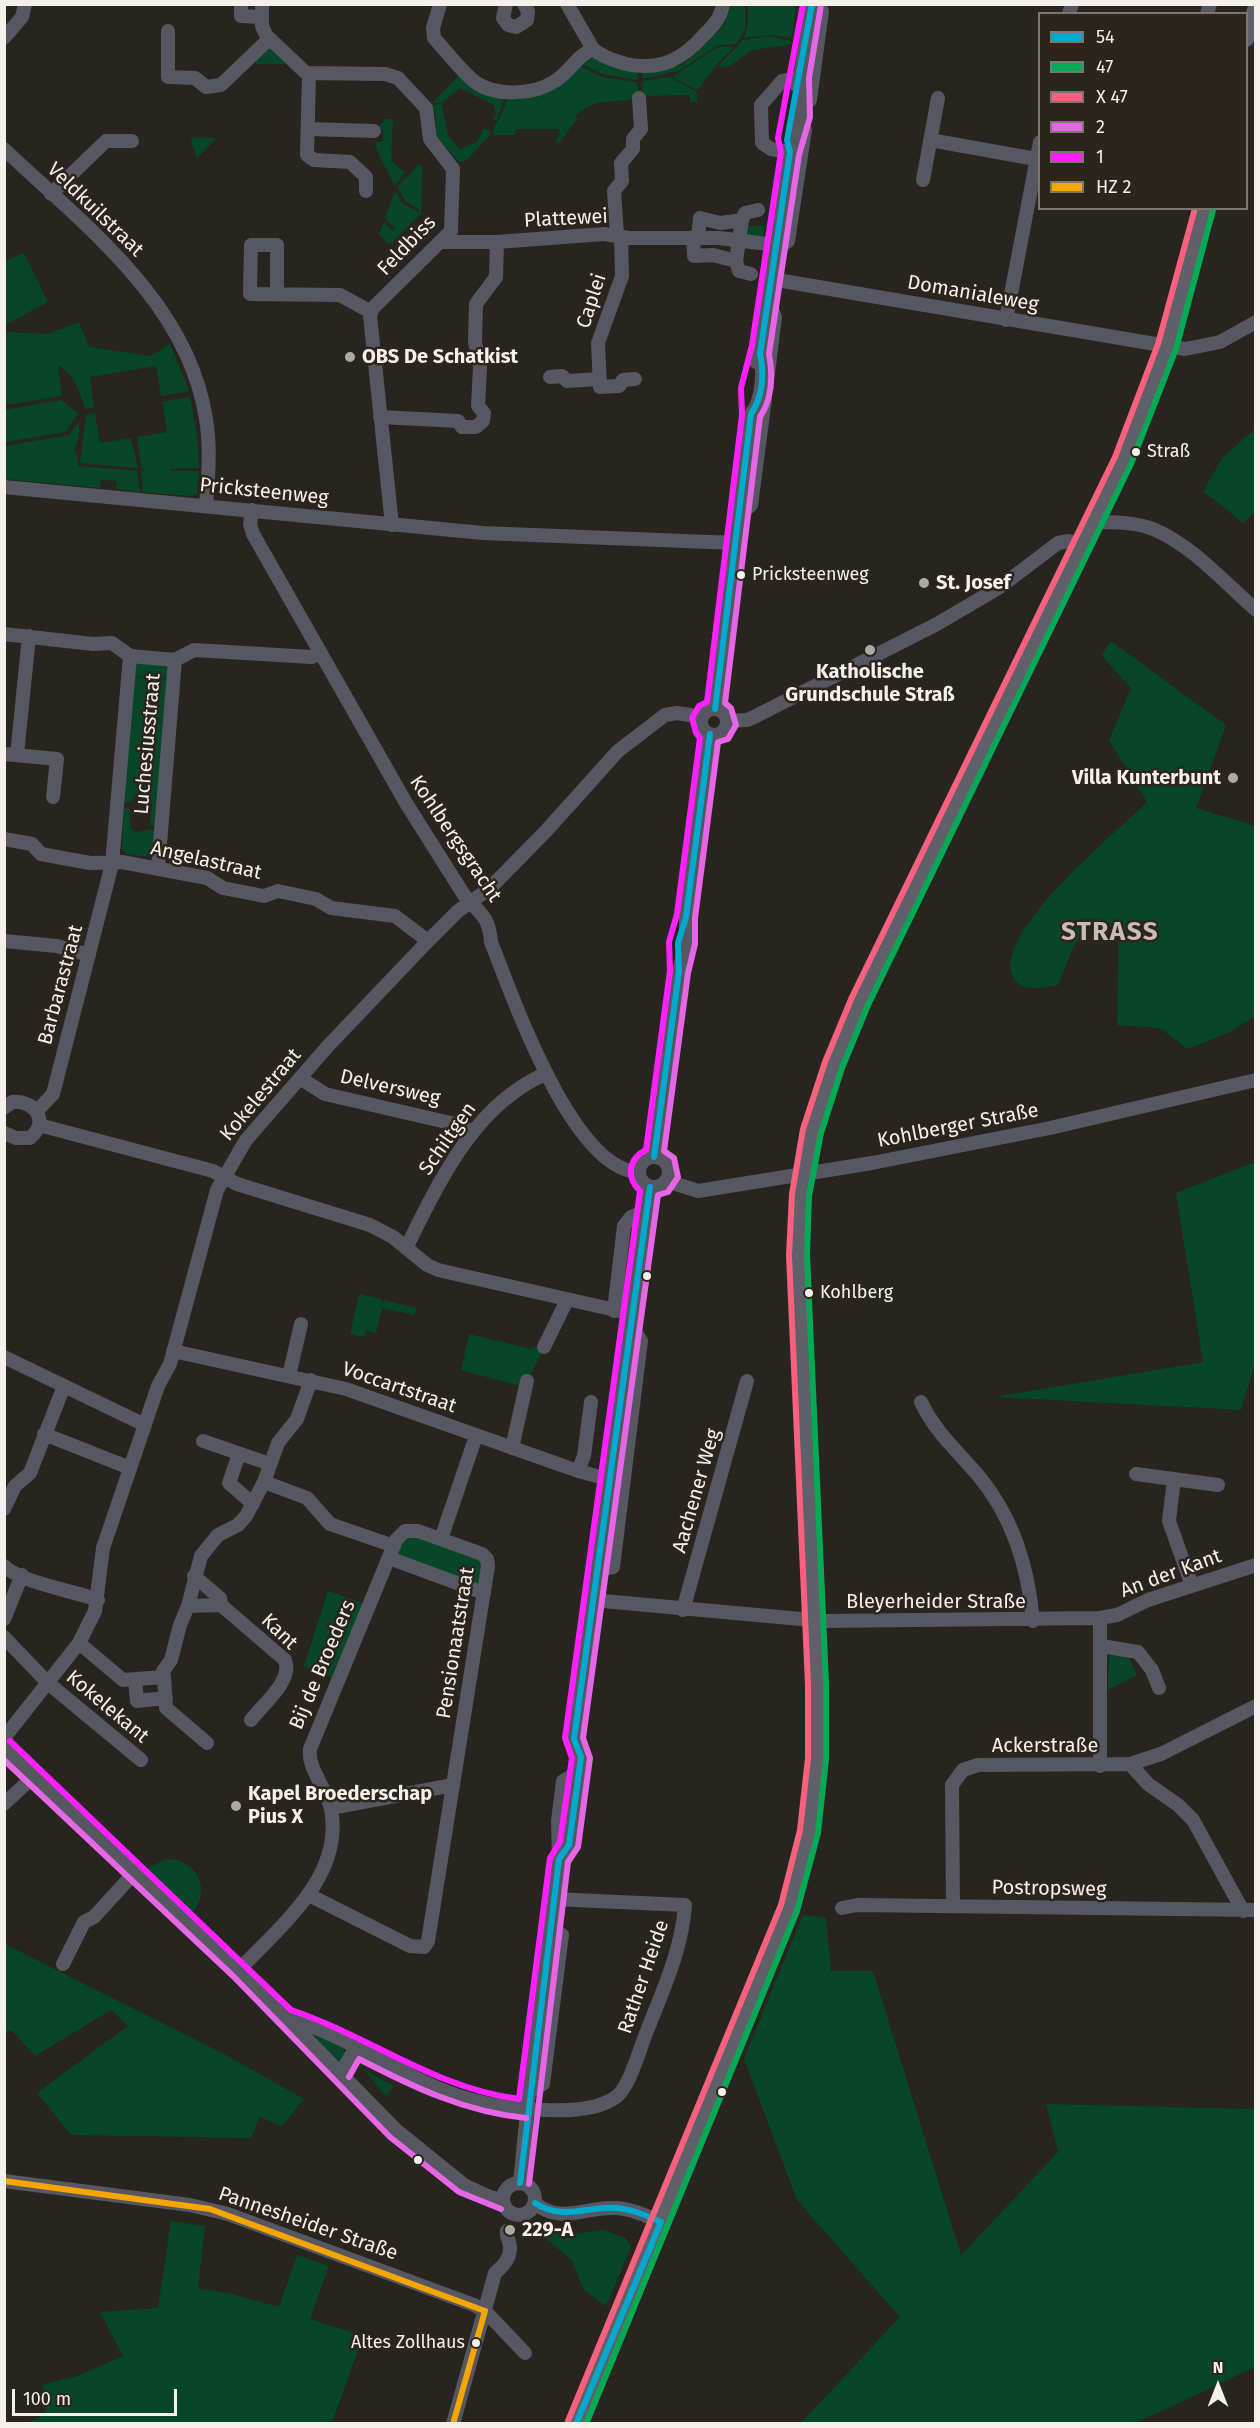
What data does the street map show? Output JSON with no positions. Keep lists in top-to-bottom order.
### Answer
{
  "streets": {
    "street": [
      "Veldkuilstraat",
      "Plattewei",
      "Feldbiss",
      "Domanialeweg",
      "Caplei",
      "Pricksteenweg",
      "Luchesiusstraat",
      "Kohlbergsgracht",
      "Angelastraat",
      "Barbarastraat",
      "Delversweg",
      "Kokelestraat",
      "Kohlberger Straße",
      "Schiltgen",
      "Voccartstraat",
      "Aachener Weg",
      "An der Kant",
      "Bleyerheider Straße",
      "Kant",
      "Pensionaatstraat",
      "Bij de Broeders",
      "Kokelekant",
      "Ackerstraße",
      "Postropsweg",
      "Rather Heide",
      "Pannesheider Straße"
    ]
  },
  "crossings": [
    ["Veldkuilstraat", "Pricksteenweg"],
    ["Plattewei", "Feldbiss"],
    ["Plattewei", "Caplei"],
    ["Pricksteenweg", "Kohlbergsgracht"],
    ["Luchesiusstraat", "Angelastraat"],
    ["Luchesiusstraat", "Barbarastraat"],
    ["Kohlbergsgracht", "Kokelestraat"],
    ["Kohlbergsgracht", "Kohlberger Straße"],
    ["Kohlbergsgracht", "Schiltgen"],
    ["Angelastraat", "Barbarastraat"],
    ["Angelastraat", "Kokelestraat"],
    ["Delversweg", "Kokelestraat"],
    ["Delversweg", "Schiltgen"],
    ["Kokelestraat", "Voccartstraat"],
    ["Kokelestraat", "Kokelekant"],
    ["Aachener Weg", "Bleyerheider Straße"],
    ["An der Kant", "Bleyerheider Straße"],
    ["Pensionaatstraat", "Bij de Broeders"],
    ["Ackerstraße", "Postropsweg"]
  ],
  "districts": ["STRASS"],
  "places": [
    "OBS De Schatkist",
    "Straß",
    "Pricksteenweg",
    "St. Josef",
    "Katholische Grundschule Straß",
    "Villa Kunterbunt",
    "Kohlberg",
    "Kapel Broederschap Pius X",
    "229-A",
    "Altes Zollhaus"
  ],
  "lines": [
    "transit line 54",
    "transit line 1",
    "transit line 2",
    "transit line 47"
  ],
  "legend": [
    "54",
    "47",
    "X 47",
    "2",
    "1",
    "HZ 2"
  ],
  "scale_bar": "100 m",
  "north": "top"
}
